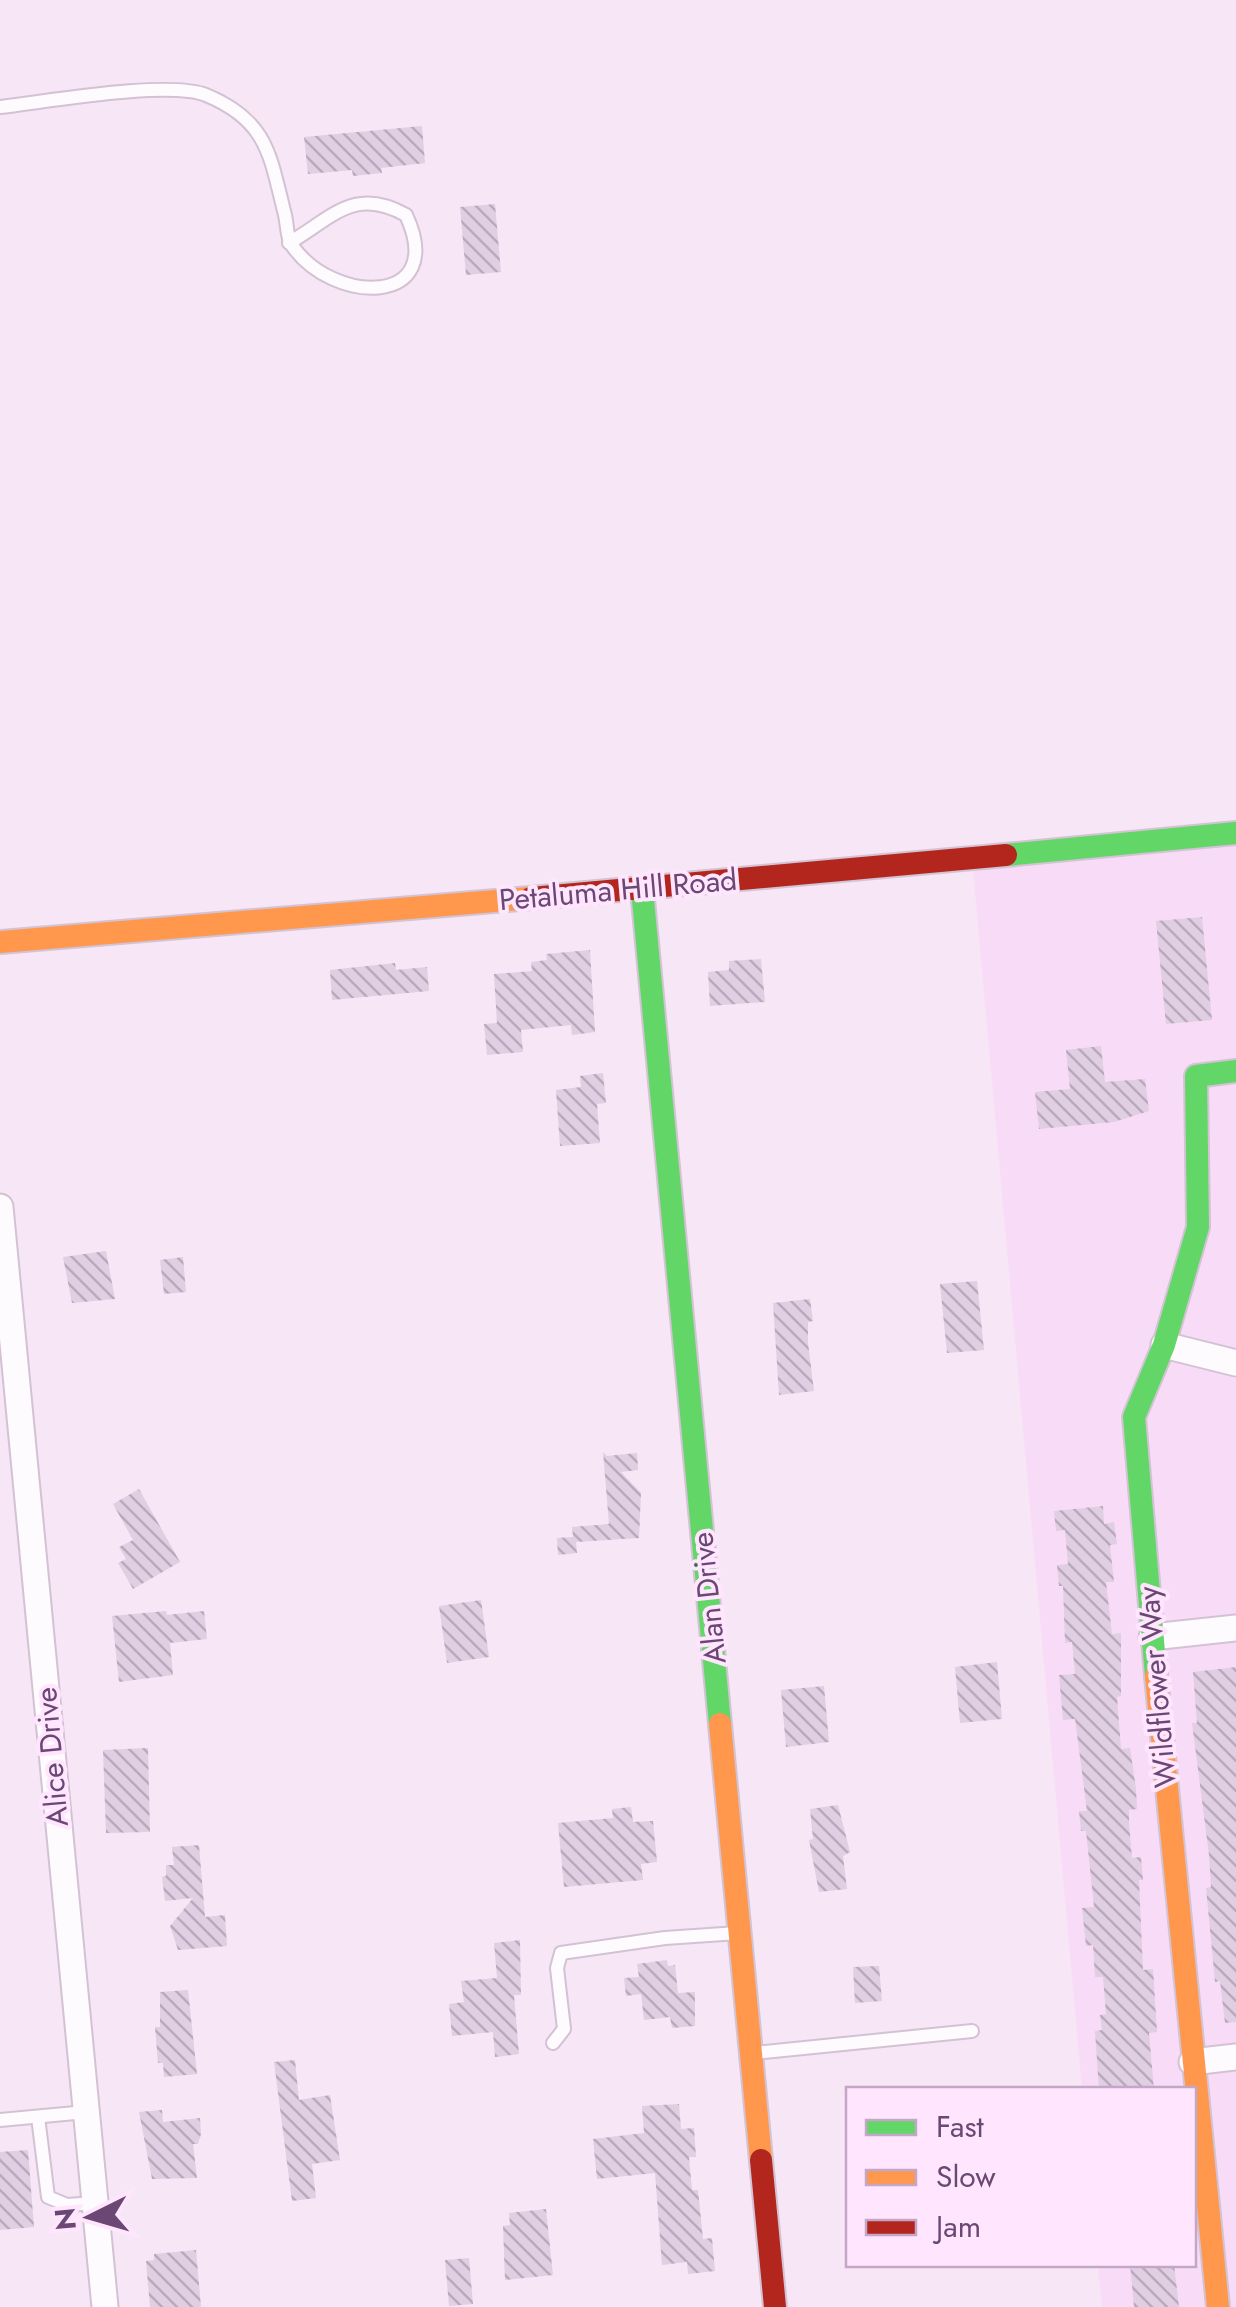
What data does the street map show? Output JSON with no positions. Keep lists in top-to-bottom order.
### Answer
{
  "streets": {
    "street": [
      "Petaluma Hill Road",
      "Alan Drive",
      "Wildflower Way",
      "Alice Drive"
    ]
  },
  "crossings": [
    ["Petaluma Hill Road", "Alan Drive"]
  ],
  "legend": ["Fast", "Slow", "Jam"],
  "north": "left"
}
